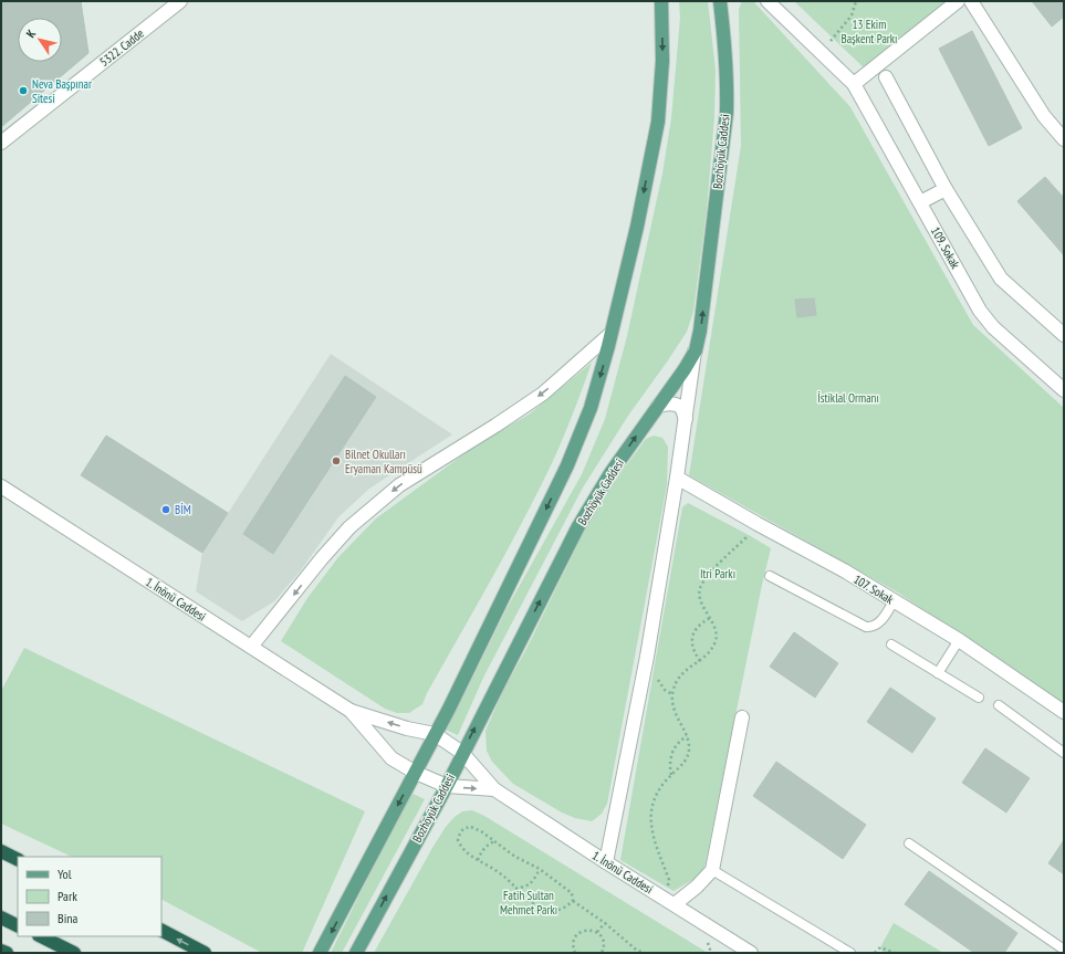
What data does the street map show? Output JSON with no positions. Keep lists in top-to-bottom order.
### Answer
{
  "streets": {
    "main road": ["Bozhöyük Caddesi"],
    "street": [
      "5322. Cadde",
      "109. Sokak",
      "107. Sokak",
      "1. İnönü Caddesi"
    ]
  },
  "crossings": [
    ["Bozhöyük Caddesi", "1. İnönü Caddesi"]
  ],
  "parks": [
    "13 Ekim Başkent Parkı",
    "İstiklal Ormanı",
    "Itri Parkı",
    "Fatih Sultan Mehmet Parkı"
  ],
  "places": ["Neva Başpınar Sitesi", "Bilnet Okulları Eryaman Kampüsü", "BİM"],
  "legend": ["Yol", "Park", "Bina"],
  "north": "top left"
}
